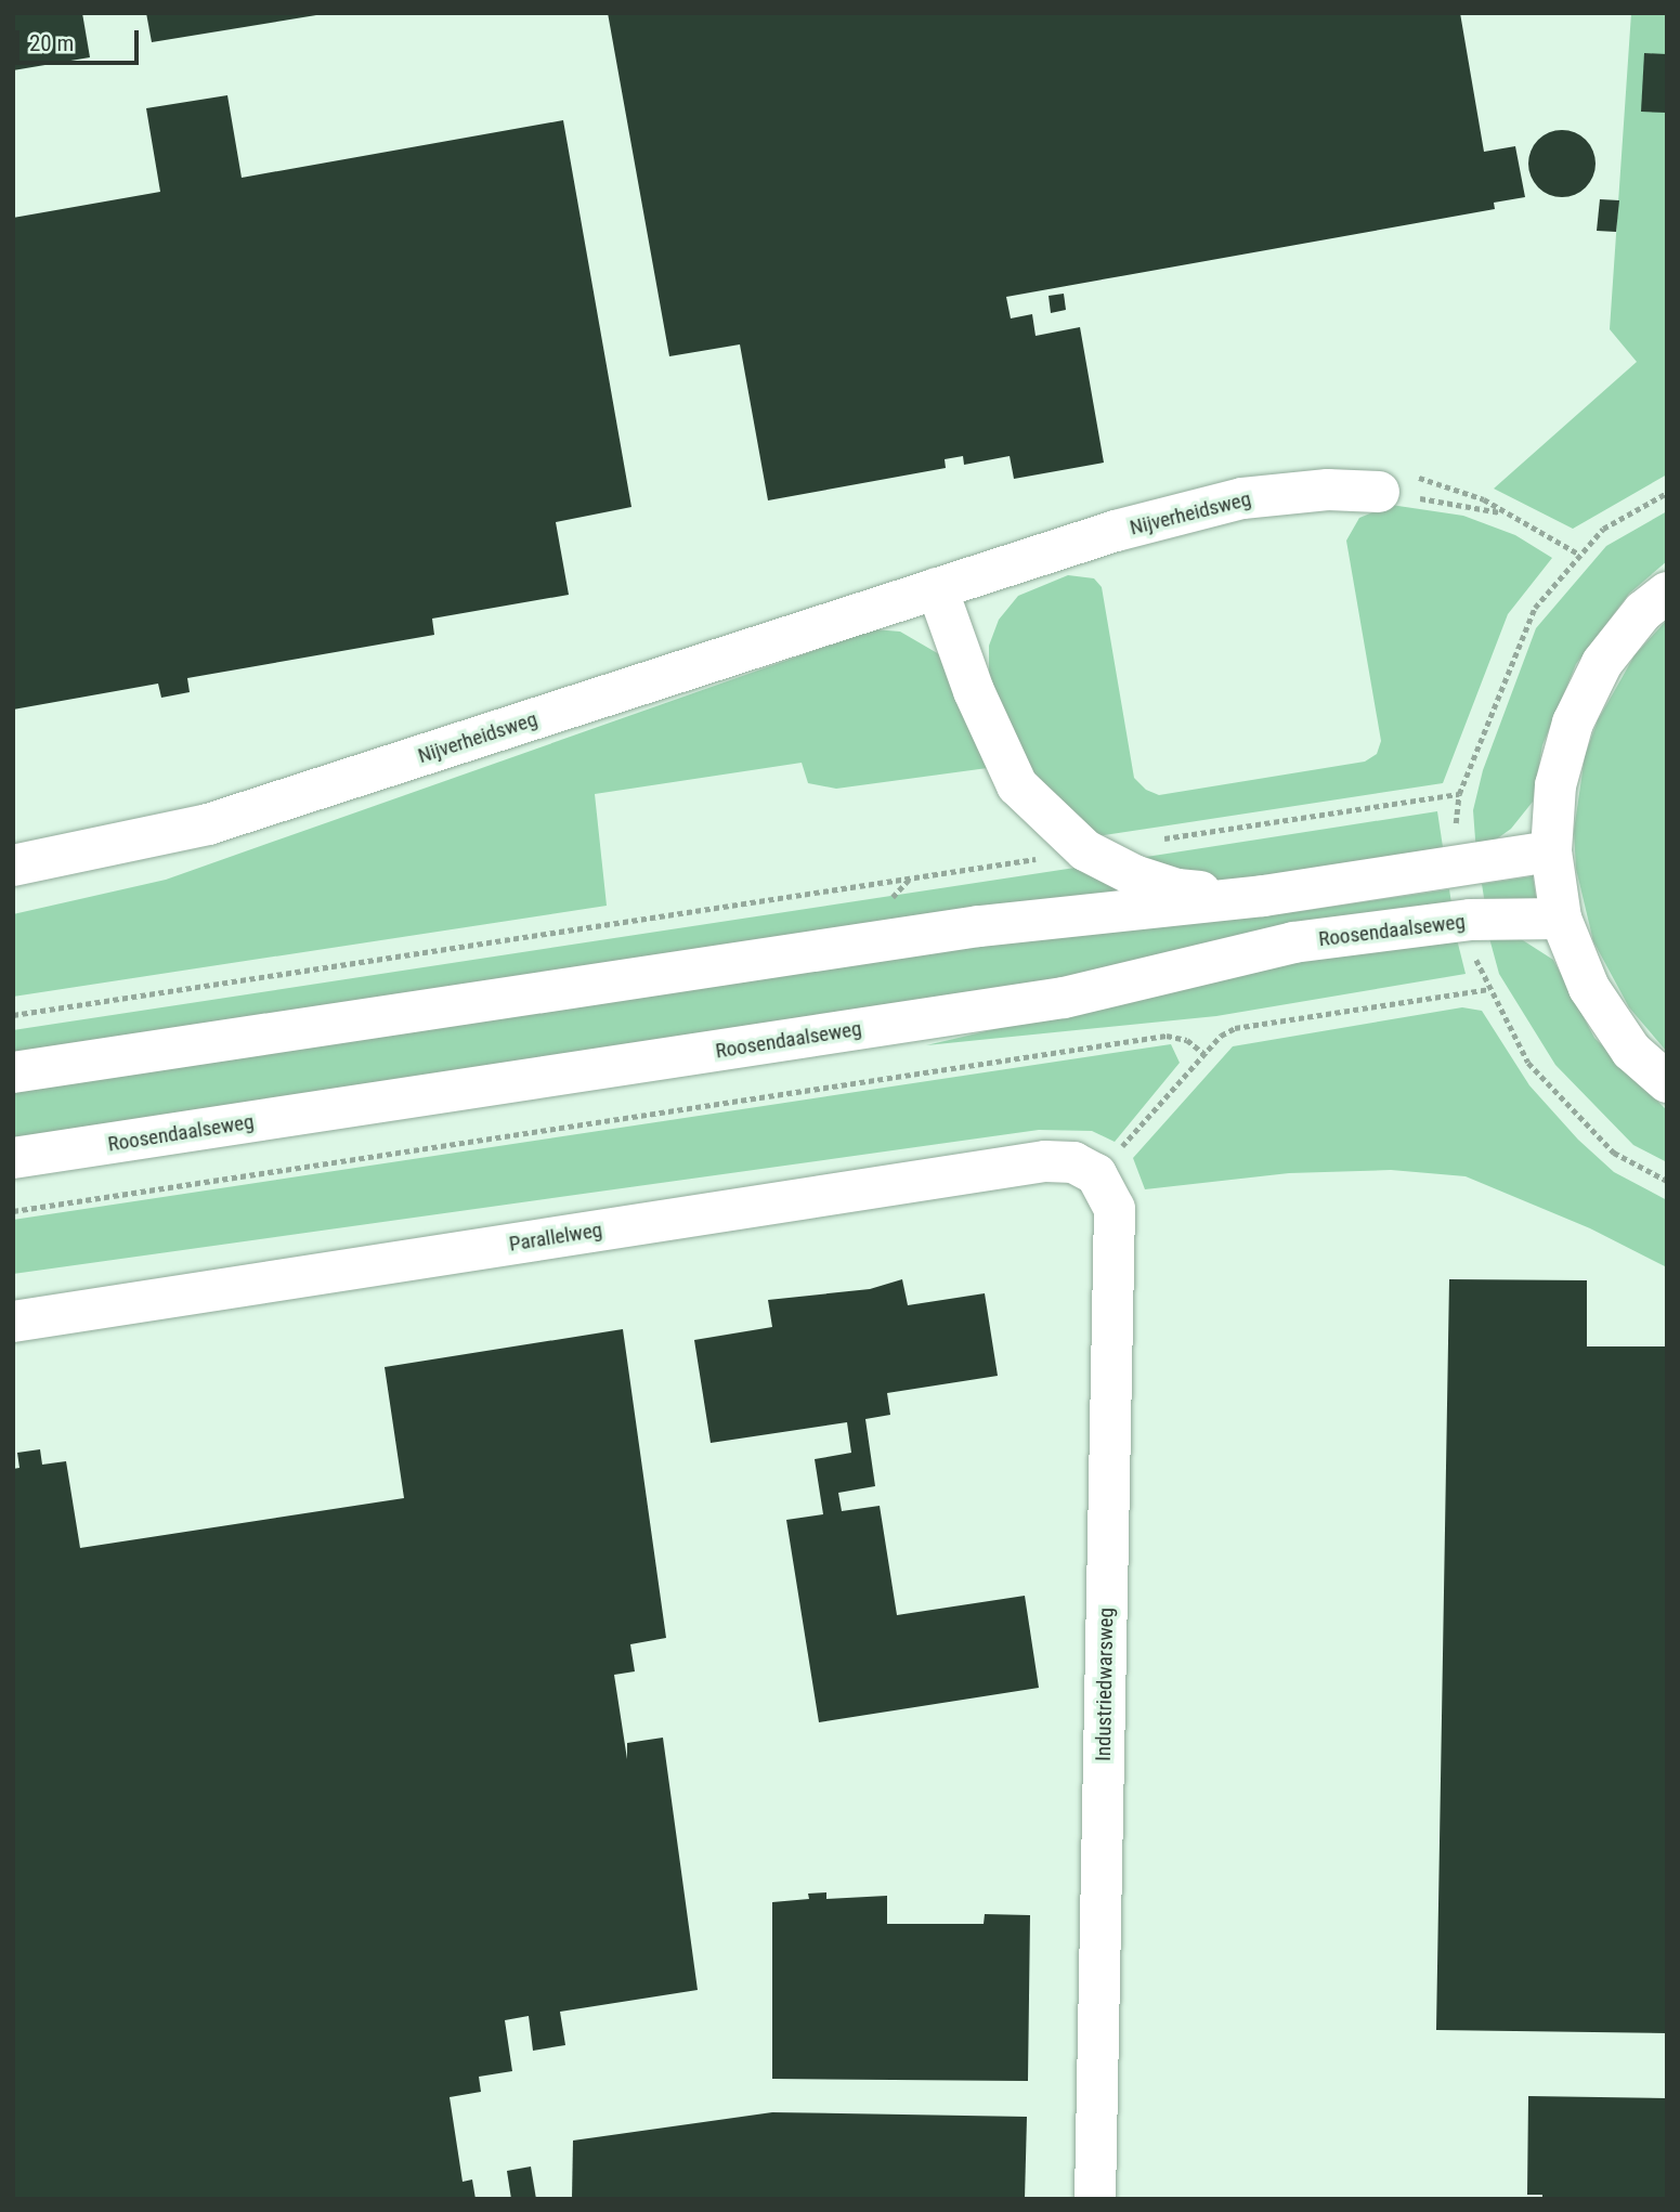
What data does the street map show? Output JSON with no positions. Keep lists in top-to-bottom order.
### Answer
{
  "streets": {
    "street": [
      "Nijverheidsweg",
      "Roosendaalseweg",
      "Parallelweg",
      "Industriedwarsweg"
    ]
  },
  "crossings": [
    ["Parallelweg", "Industriedwarsweg"]
  ],
  "scale_bar": "20 m"
}
